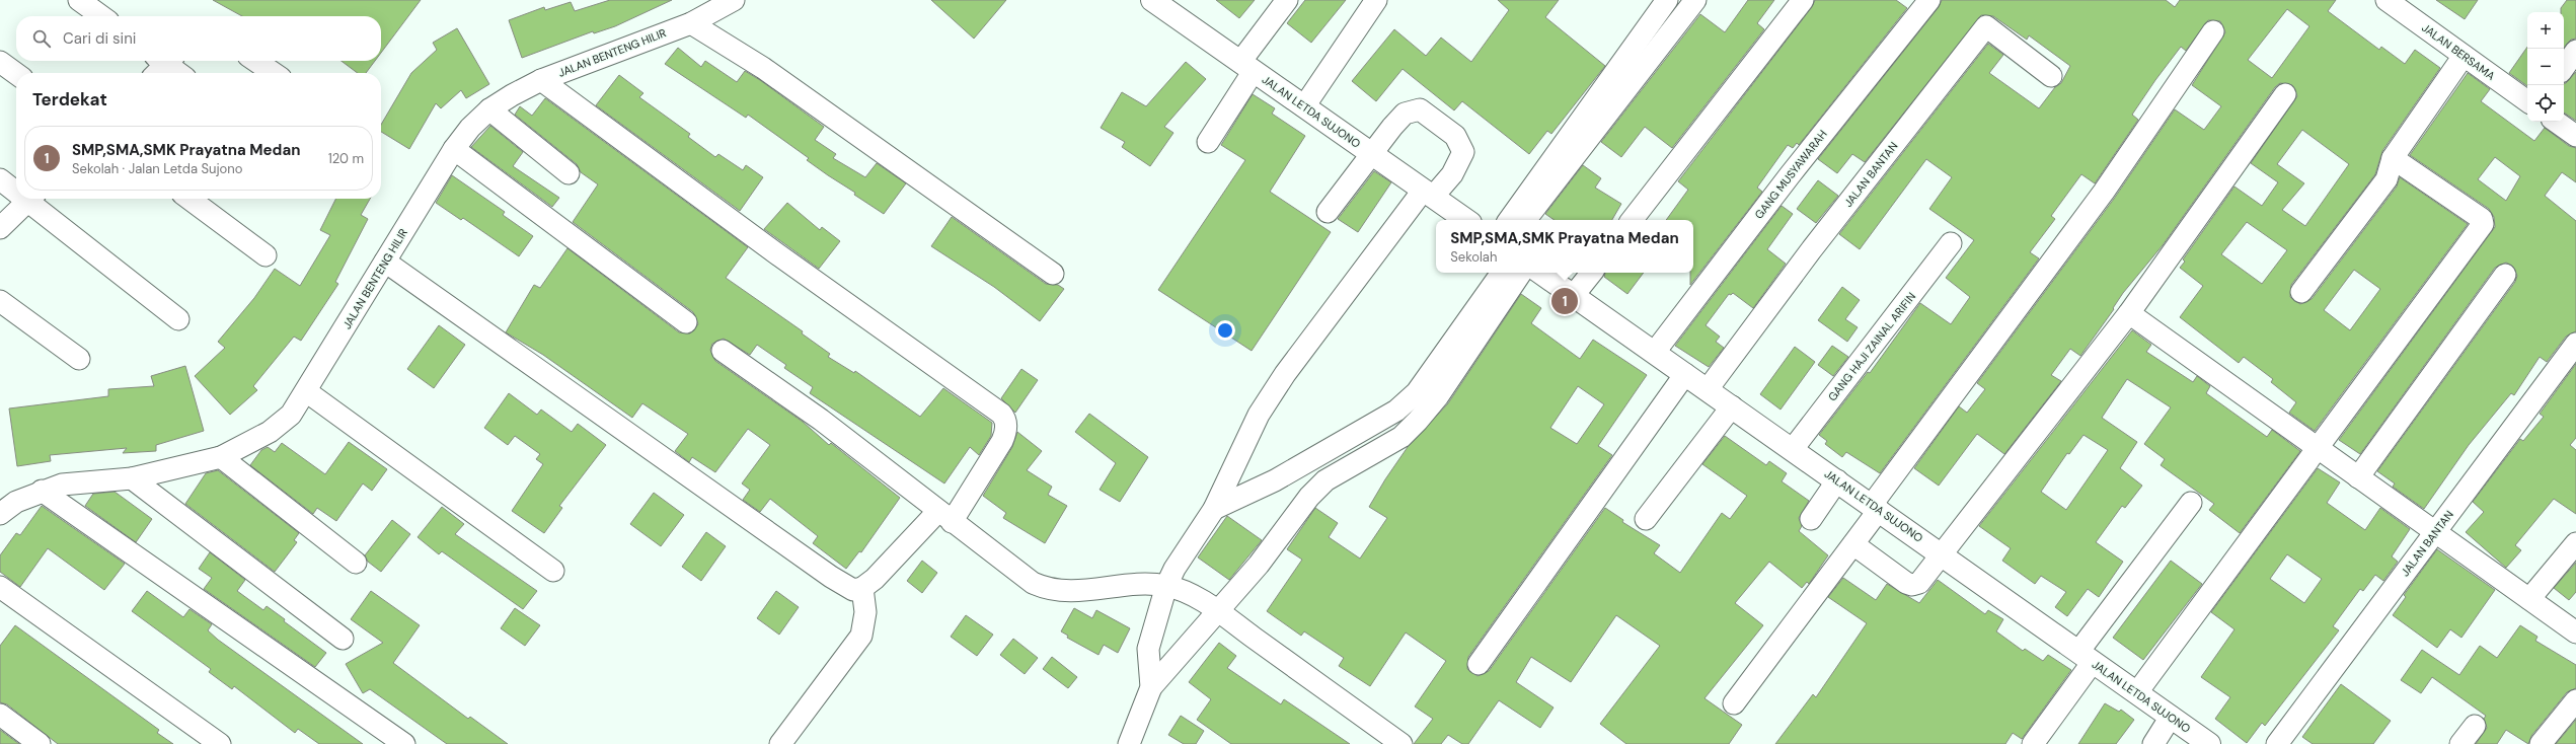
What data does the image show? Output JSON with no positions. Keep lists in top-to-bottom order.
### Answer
{
  "streets": {
    "highway": ["JALAN LETDA SUJONO"],
    "street": [
      "JALAN BERSAMA",
      "JALAN BENTENG HILIR",
      "GANG MUSYAWARAH",
      "JALAN BANTAN",
      "GANG HAJI ZAINAL ARIFIN"
    ]
  },
  "crossings": [
    ["JALAN LETDA SUJONO", "GANG MUSYAWARAH"],
    ["JALAN LETDA SUJONO", "JALAN BANTAN"],
    ["JALAN LETDA SUJONO", "GANG HAJI ZAINAL ARIFIN"]
  ],
  "page": {
    "map_buttons": ["+", "−"],
    "search": "Cari di sini",
    "heading": "Terdekat",
    "list": [
      {
        "mark": "1",
        "name": "SMP,SMA,SMK Prayatna Medan",
        "note": "Sekolah · Jalan Letda Sujono",
        "value": "120 m"
      }
    ],
    "popup": ["SMP,SMA,SMK Prayatna Medan", "Sekolah"],
    "pins": "1"
  }
}
